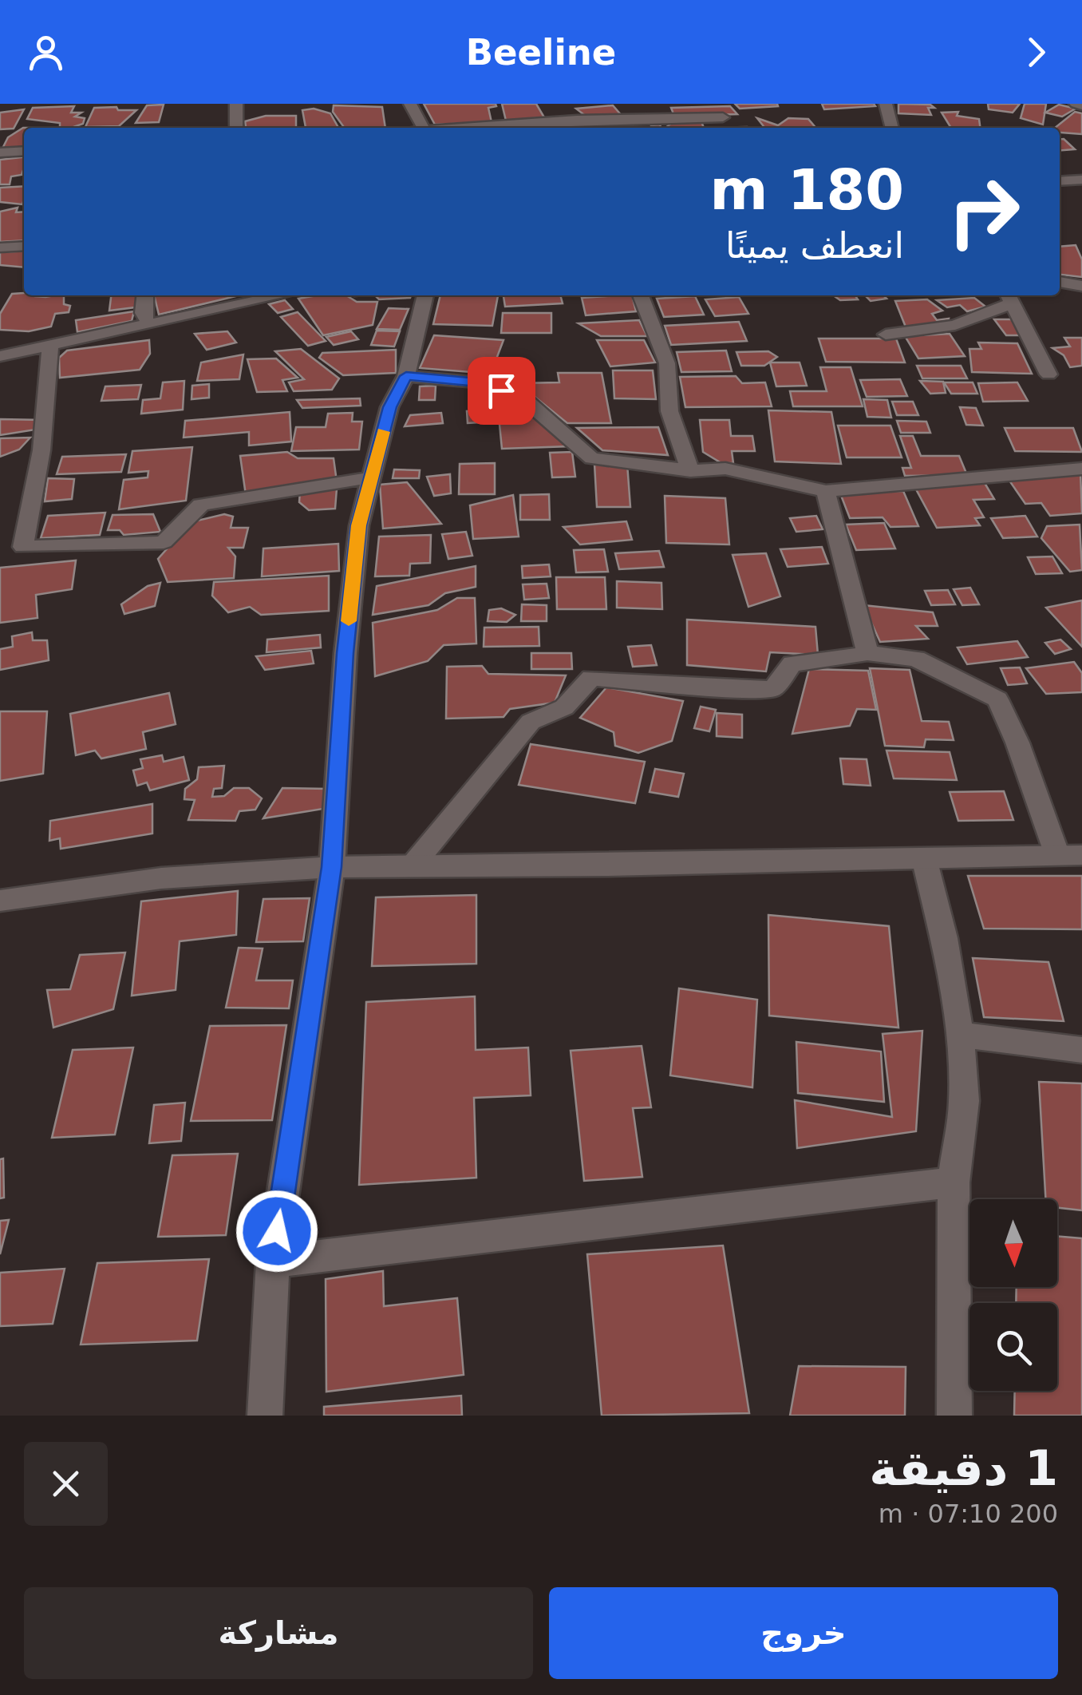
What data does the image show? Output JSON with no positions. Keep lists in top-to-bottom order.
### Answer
{
  "north": "bottom",
  "page": {
    "header": "Beeline",
    "turn": ["180 m", "انعطف يمينًا"],
    "heading": ["1 دقيقة", "200 m · 07:10"],
    "buttons": ["خروج", "مشاركة"]
  }
}
